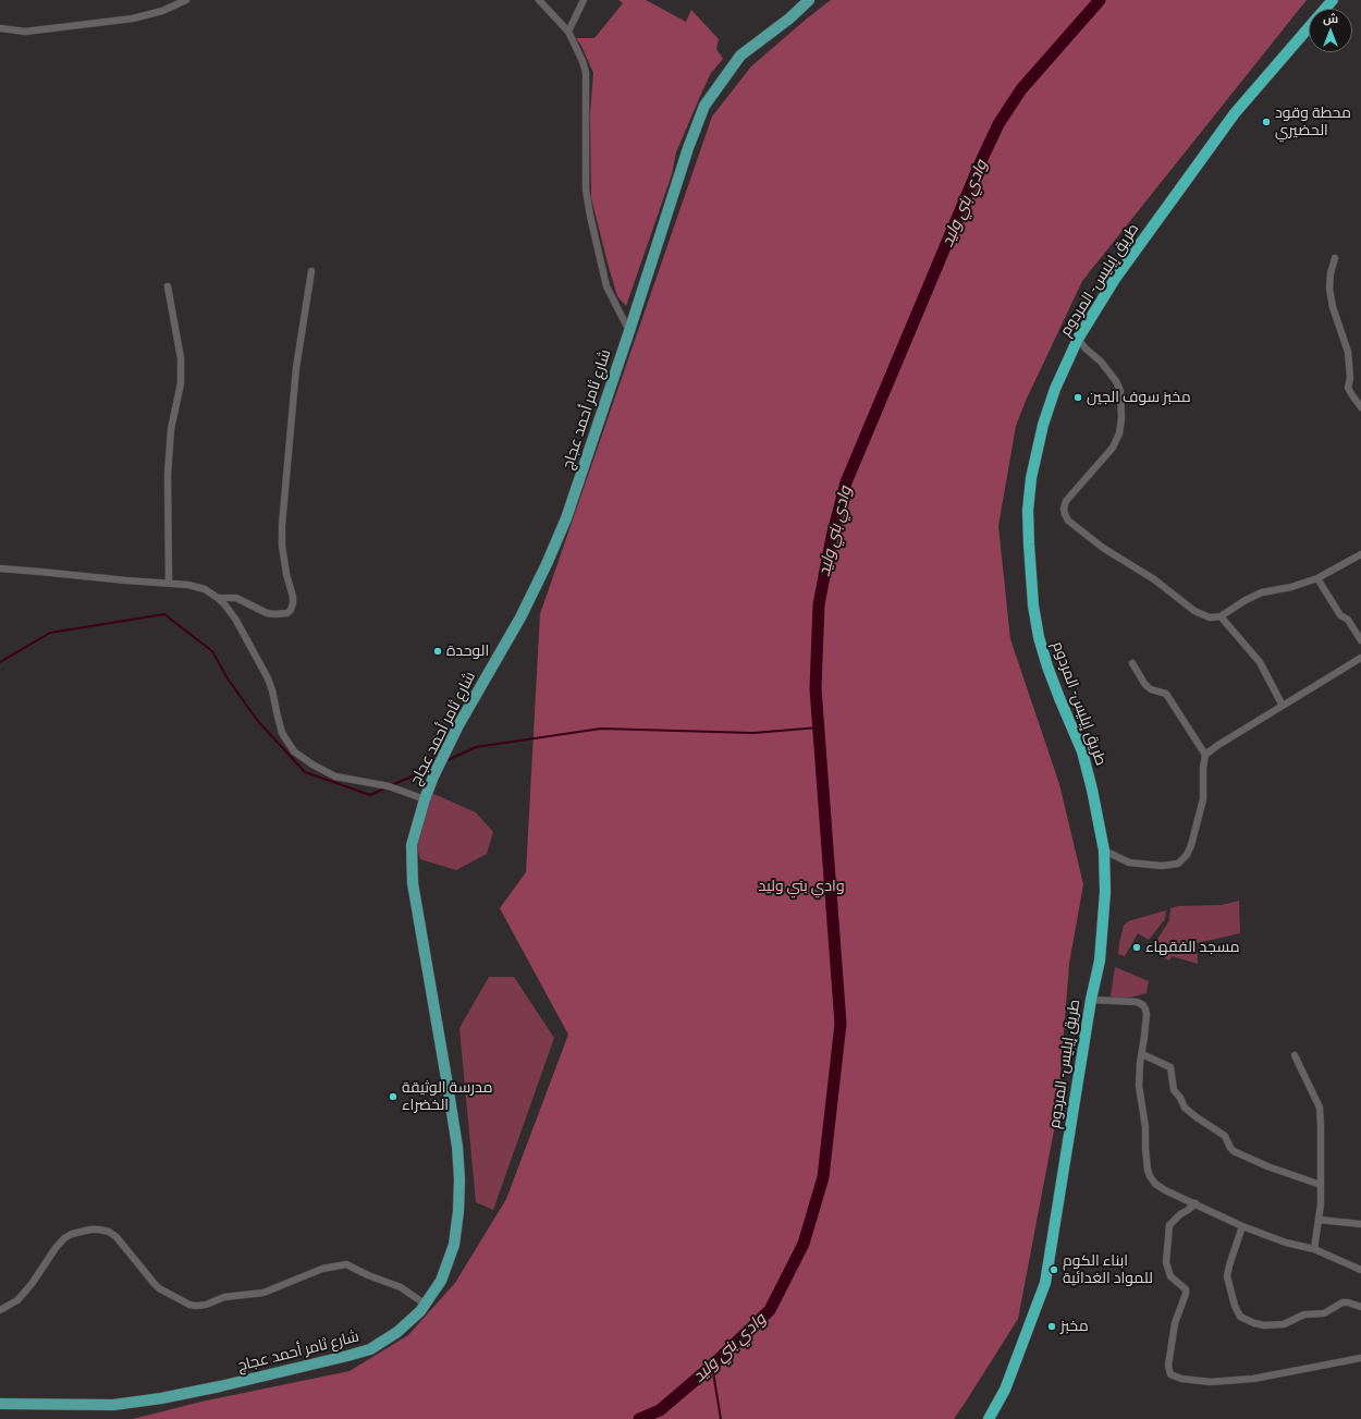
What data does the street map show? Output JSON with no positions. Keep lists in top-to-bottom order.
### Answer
{
  "streets": {
    "highway": ["طريق إيليس- المردوم"],
    "main road": ["شارع ثامر أحمد عجاج"]
  },
  "water": ["وادي بني وليد"],
  "parks": ["وادي بني وليد"],
  "places": [
    "محطة وقود الحضيري",
    "مخبز سوف الجين",
    "الوحدة",
    "مسجد الفقهاء",
    "مدرسة الوثيقة الخضراء",
    "ابناء الكوم للمواد الغدائية",
    "مخبز"
  ],
  "north": "top"
}
